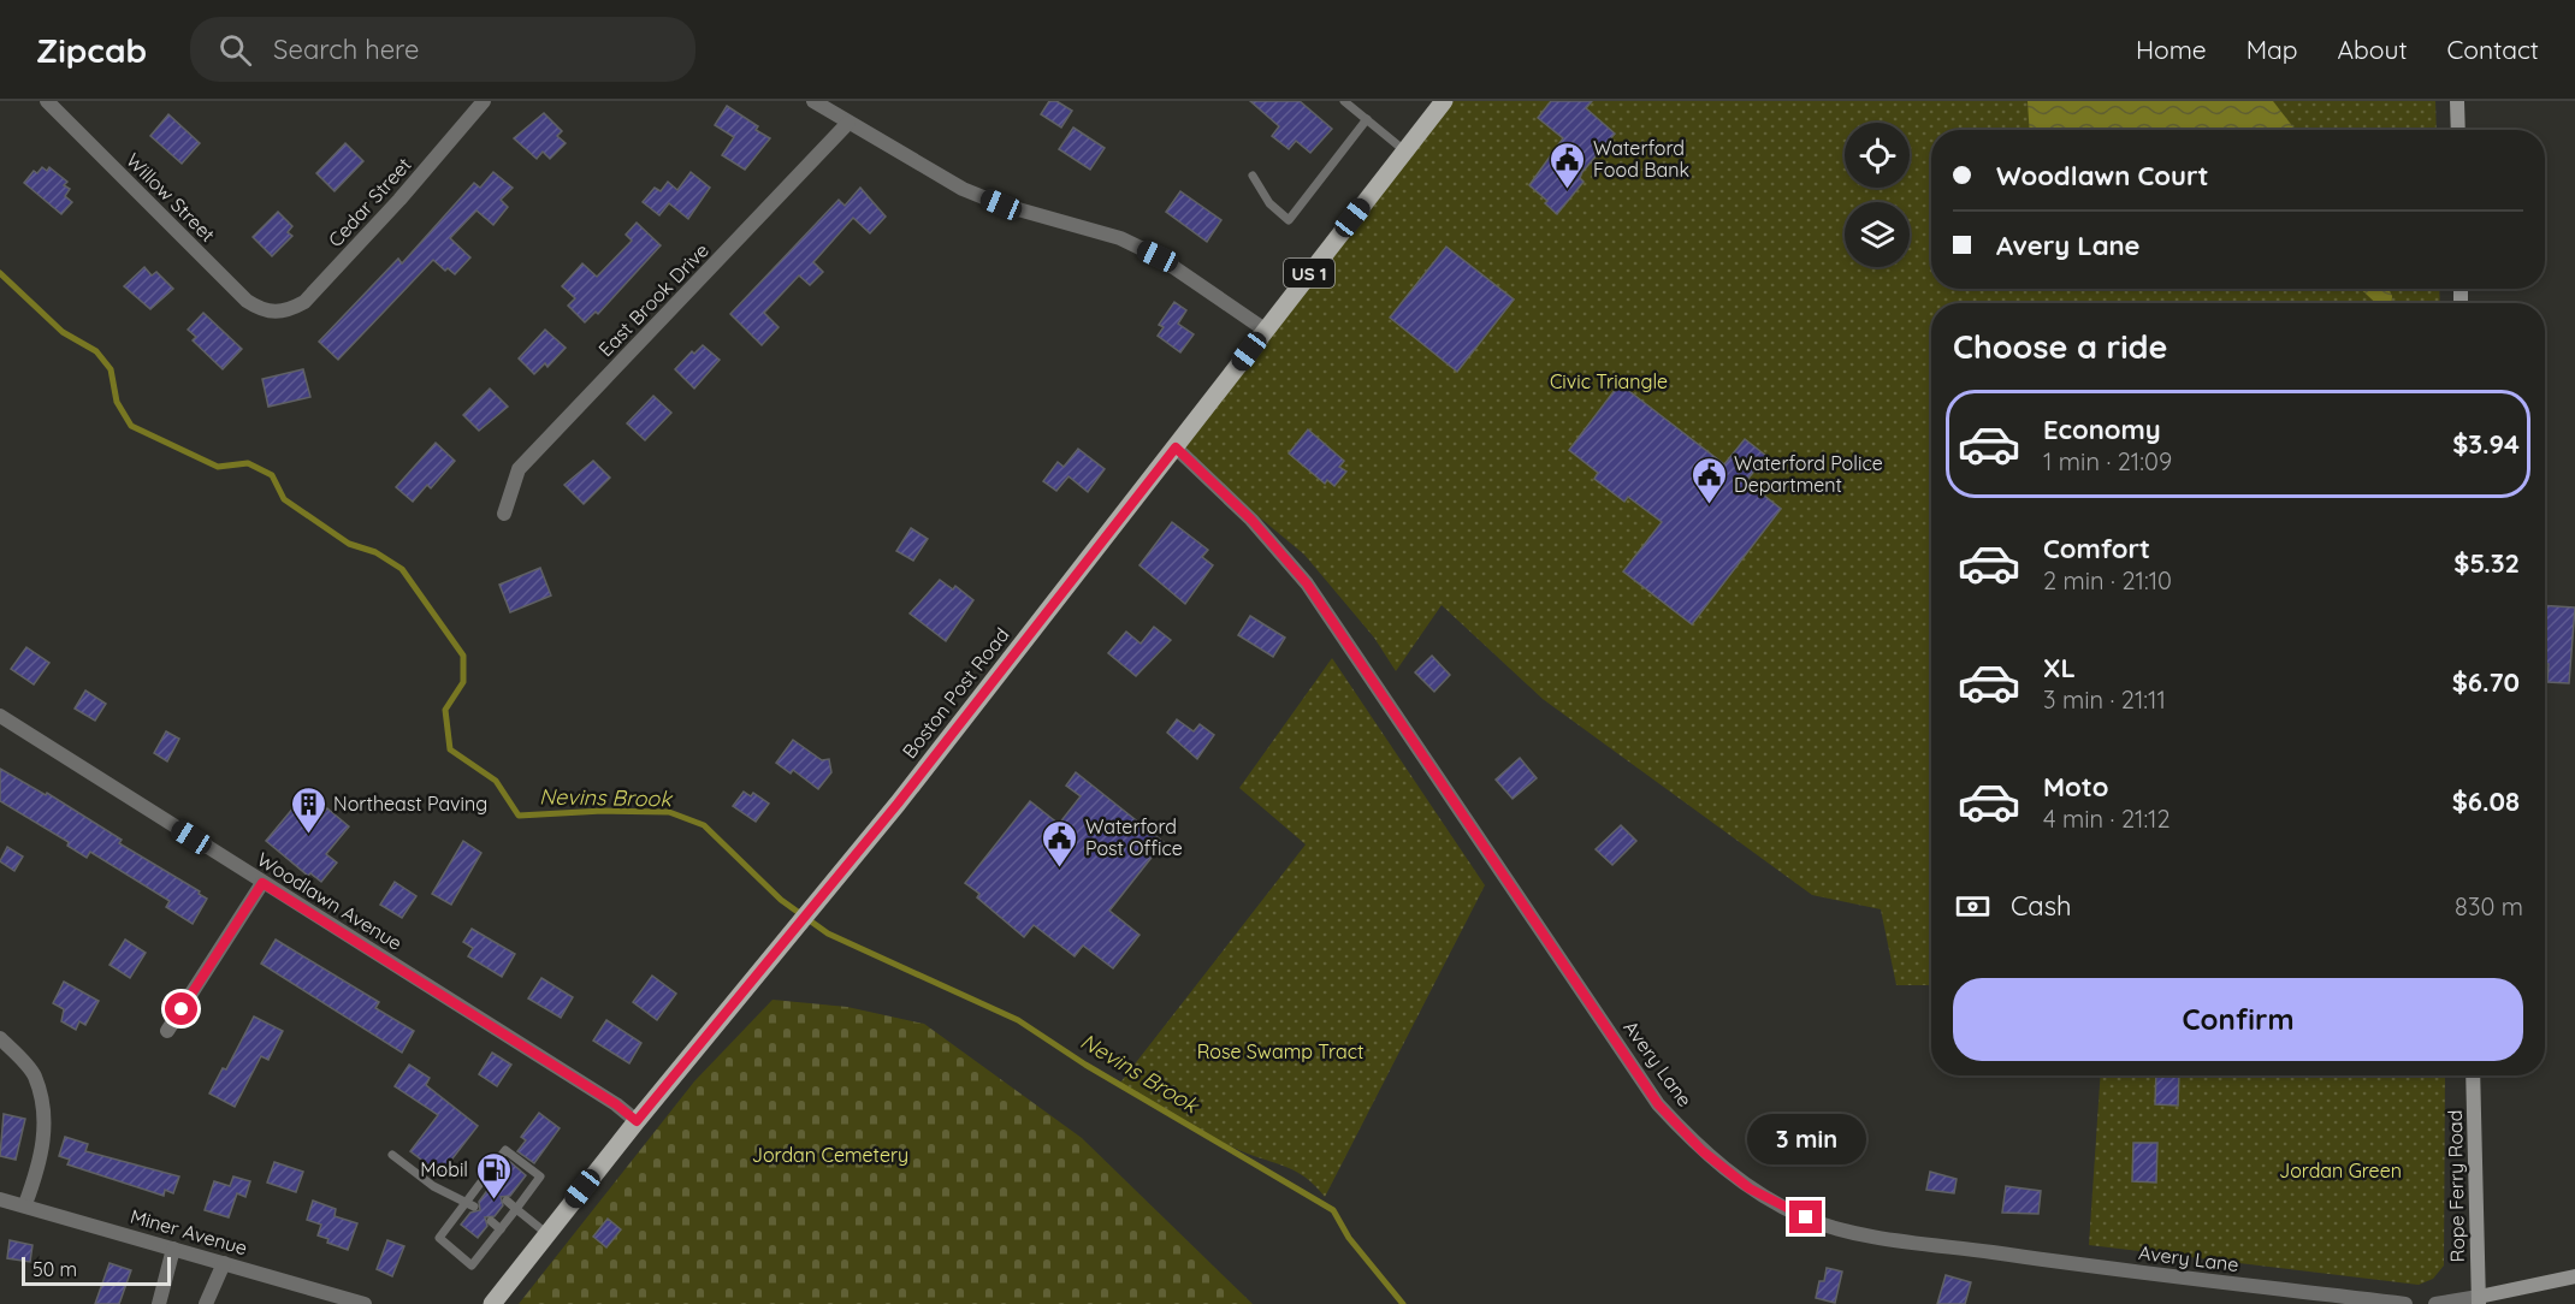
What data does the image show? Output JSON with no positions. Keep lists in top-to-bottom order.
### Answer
{
  "streets": {
    "main road": ["US 1", "Boston Post Road", "Rope Ferry Road"],
    "street": [
      "Willow Street",
      "Cedar Street",
      "East Brook Drive",
      "Woodlawn Avenue",
      "Avery Lane",
      "Miner Avenue"
    ]
  },
  "crossings": [
    ["Willow Street", "Cedar Street"],
    ["Boston Post Road", "Woodlawn Avenue"],
    ["Boston Post Road", "Avery Lane"]
  ],
  "water": ["Nevins Brook"],
  "parks": [
    "Civic Triangle",
    "Rose Swamp Tract",
    "Jordan Cemetery",
    "Jordan Green"
  ],
  "places": {
    "public building": ["Waterford Food Bank", "Waterford Police Department", "Waterford Post Office"],
    "building": ["Northeast Paving"],
    "fuel station": ["Mobil"]
  },
  "scale_bar": "50 m",
  "page": {
    "header": "Zipcab",
    "search": "Search here",
    "nav": [
      "Home",
      "Map",
      "About",
      "Contact"
    ],
    "banner": ["Woodlawn Court", "Avery Lane"],
    "heading": "Choose a ride",
    "list": [
      {
        "name": "Economy",
        "note": "1 min · 21:09",
        "value": "$3.94"
      },
      {
        "name": "Comfort",
        "note": "2 min · 21:10",
        "value": "$5.32"
      },
      {
        "name": "XL",
        "note": "3 min · 21:11",
        "value": "$6.70"
      },
      {
        "name": "Moto",
        "note": "4 min · 21:12",
        "value": "$6.08"
      }
    ],
    "pay": ["Cash", "830 m"],
    "buttons": "Confirm",
    "bubble": "3 min",
    "scale": "50 m"
  }
}
